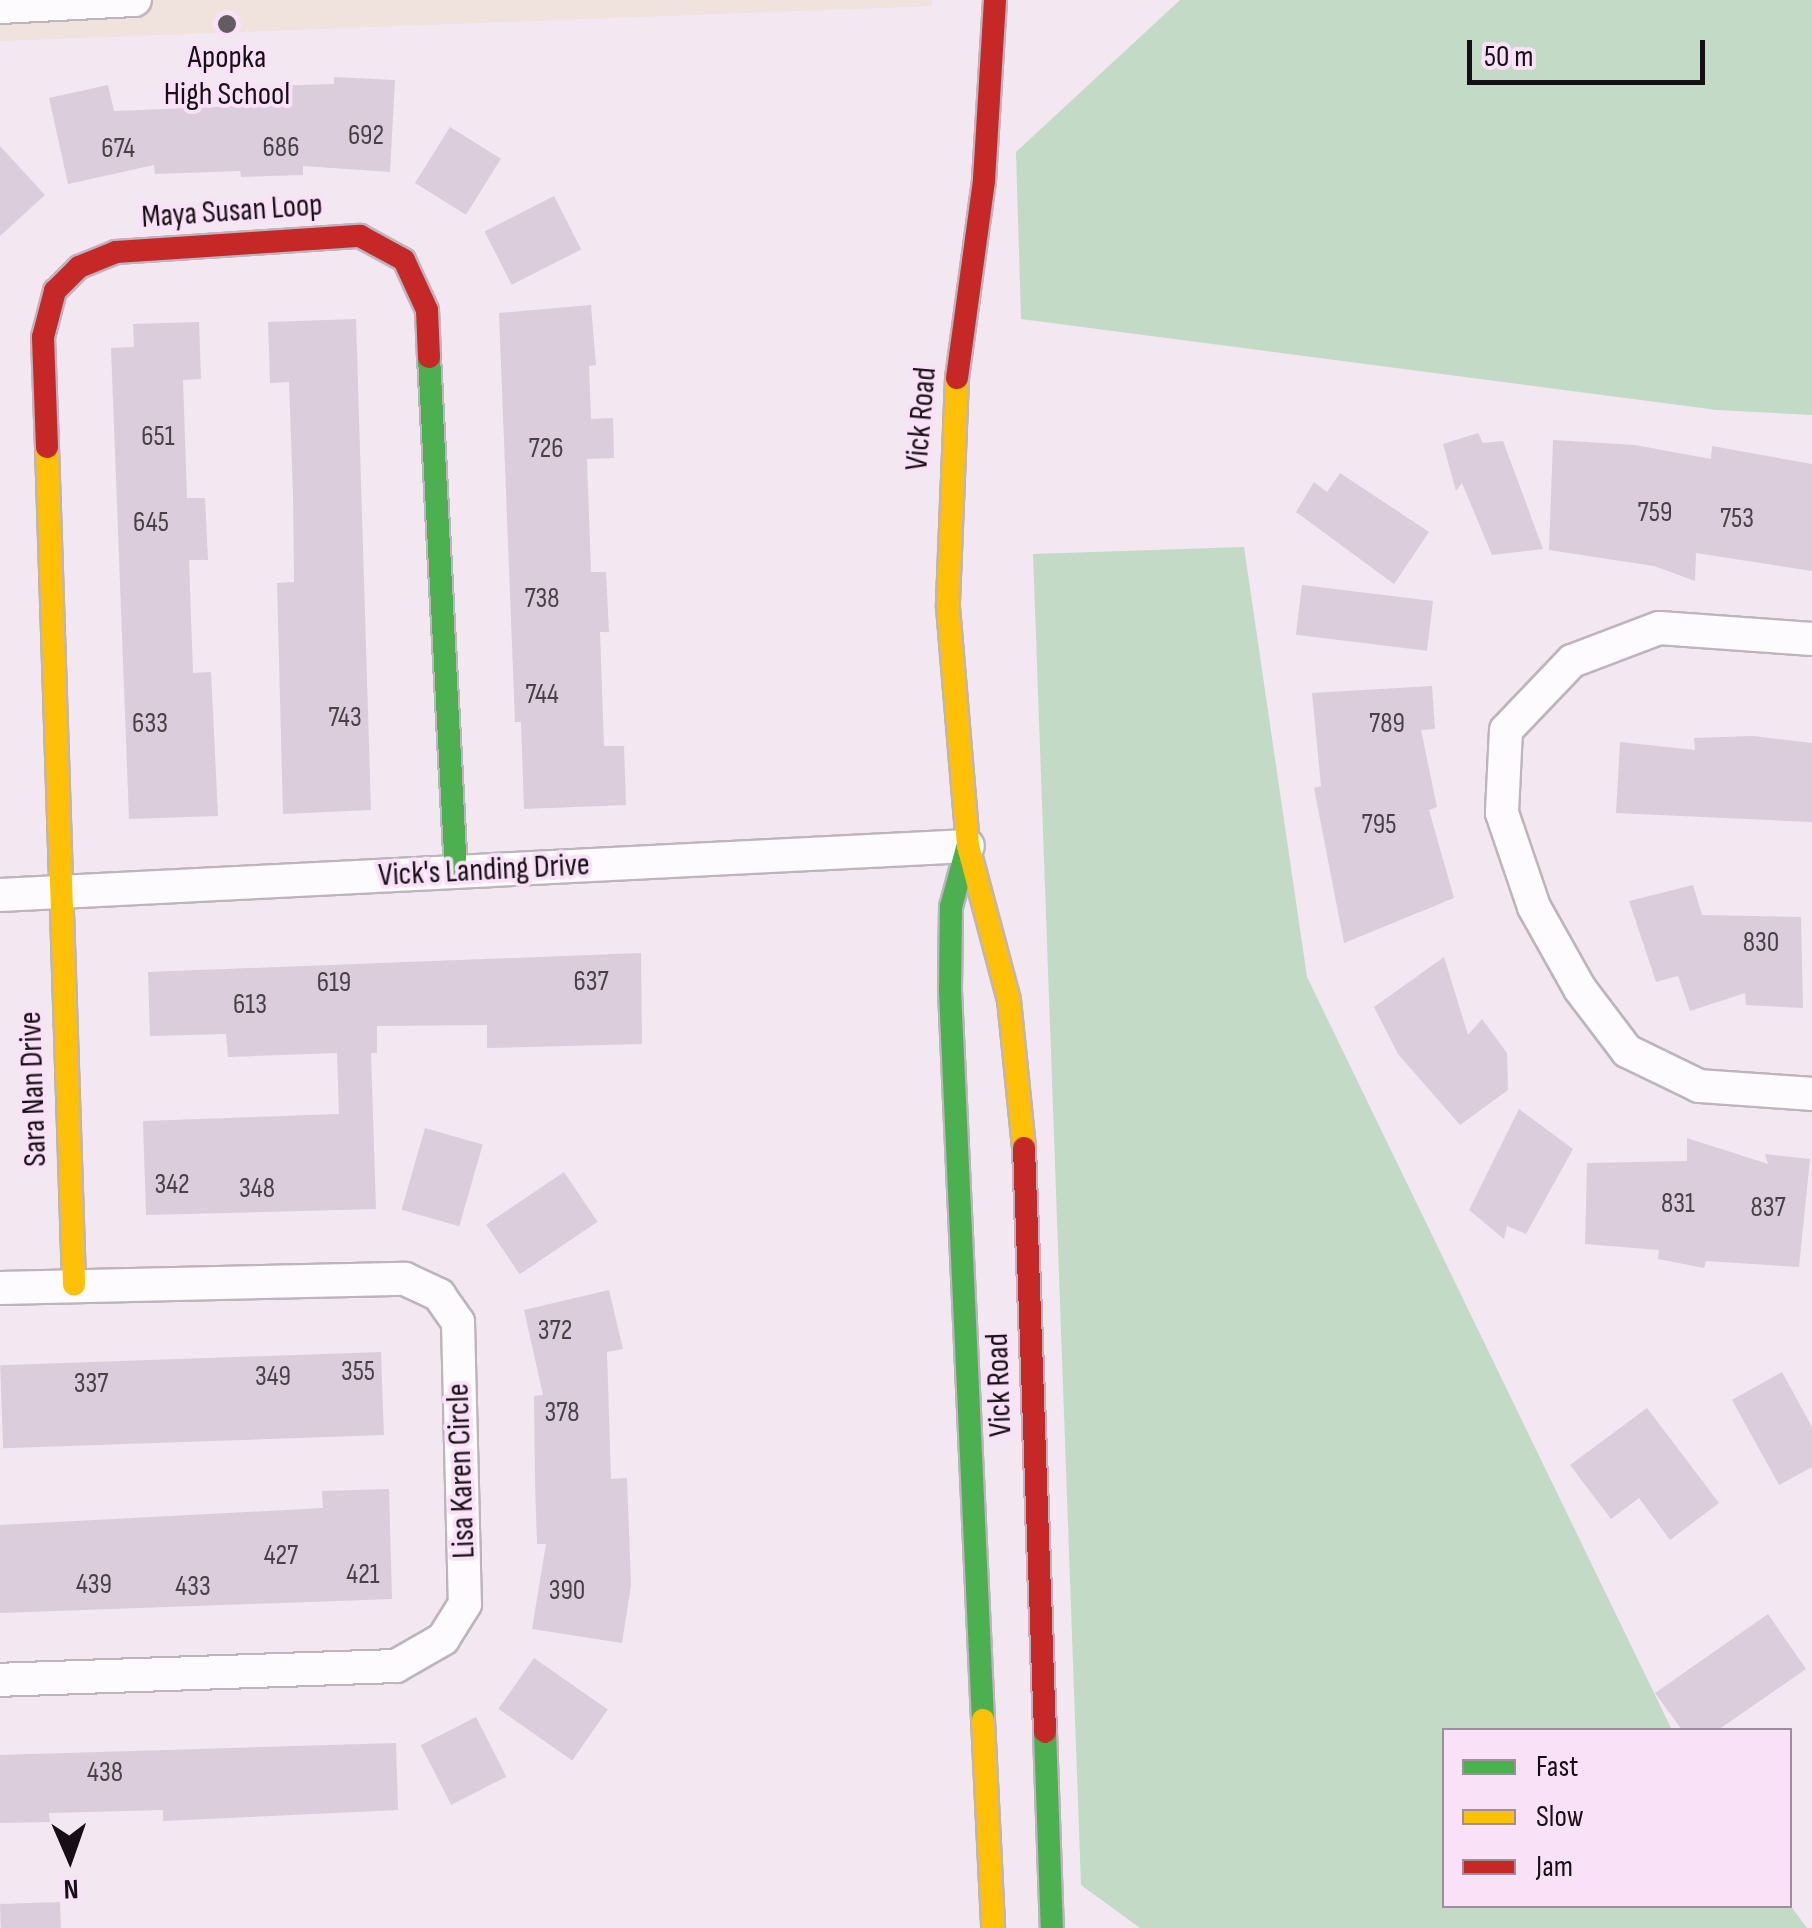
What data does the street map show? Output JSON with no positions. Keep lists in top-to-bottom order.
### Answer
{
  "streets": {
    "street": [
      "Maya Susan Loop",
      "Vick Road",
      "Vick's Landing Drive",
      "Sara Nan Drive",
      "Lisa Karen Circle"
    ]
  },
  "crossings": [
    ["Maya Susan Loop", "Vick's Landing Drive"],
    ["Maya Susan Loop", "Sara Nan Drive"],
    ["Vick Road", "Vick's Landing Drive"],
    ["Vick's Landing Drive", "Sara Nan Drive"],
    ["Sara Nan Drive", "Lisa Karen Circle"]
  ],
  "places": ["Apopka High School"],
  "house_numbers": [
    "692",
    "686",
    "674",
    "651",
    "726",
    "759",
    "753",
    "645",
    "738",
    "744",
    "743",
    "633",
    "789",
    "795",
    "830",
    "637",
    "619",
    "613",
    "342",
    "348",
    "831",
    "837",
    "372",
    "355",
    "349",
    "337",
    "378",
    "427",
    "421",
    "439",
    "433",
    "390",
    "438"
  ],
  "legend": ["Fast", "Slow", "Jam"],
  "scale_bar": "50 m",
  "north": "bottom"
}
